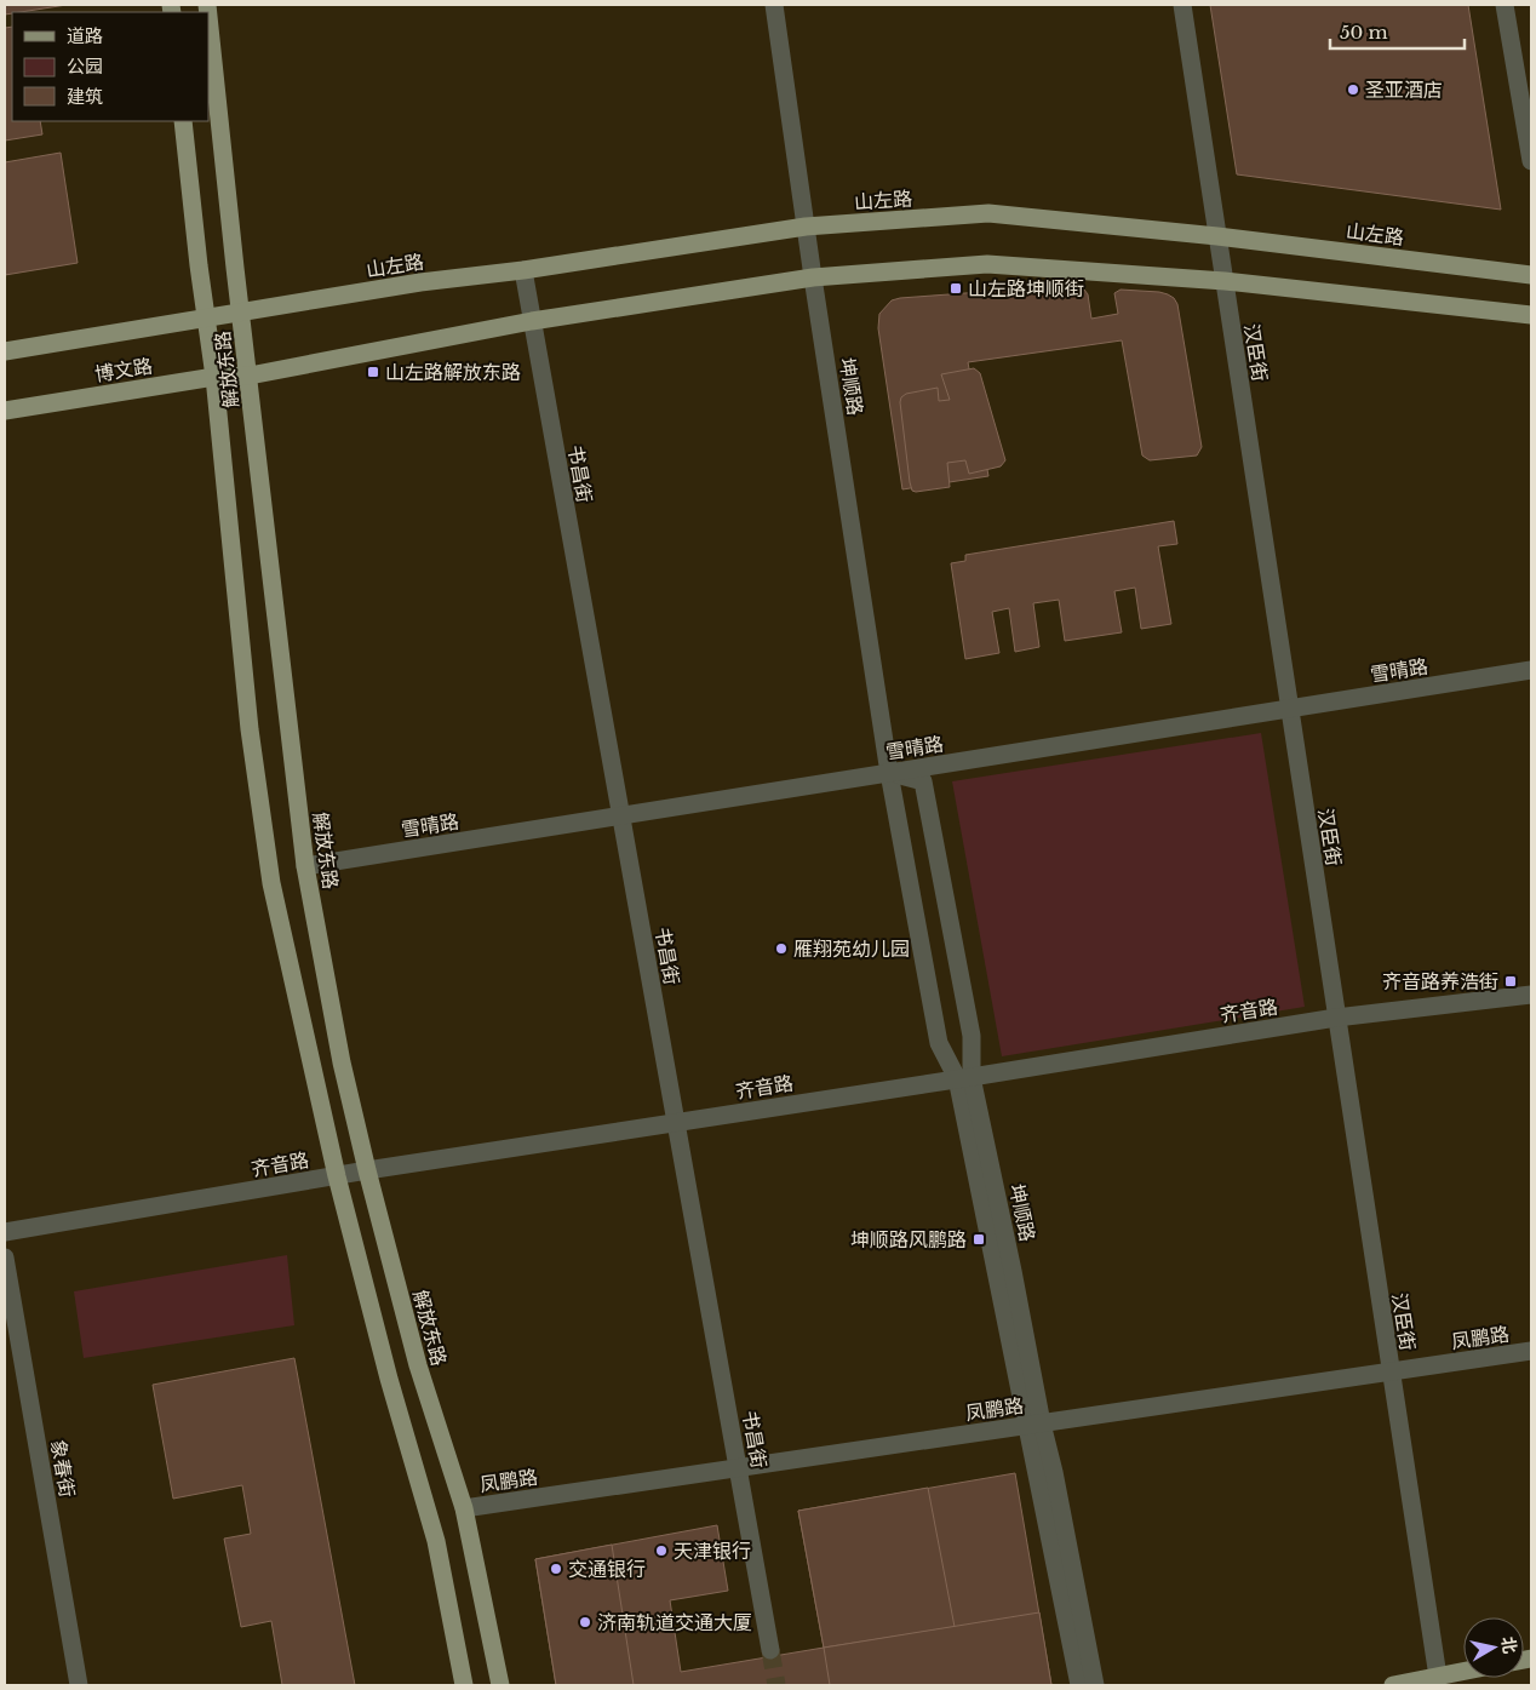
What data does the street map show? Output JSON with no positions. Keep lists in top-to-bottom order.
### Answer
{
  "streets": {
    "main road": ["山左路", "博文路", "解放东路"],
    "street": [
      "汉臣街",
      "坤顺路",
      "书昌街",
      "雪晴路",
      "齐音路",
      "凤鹏路",
      "象春街"
    ]
  },
  "crossings": [
    ["山左路", "汉臣街"],
    ["山左路", "博文路"],
    ["山左路", "解放东路"],
    ["山左路", "坤顺路"],
    ["山左路", "书昌街"],
    ["汉臣街", "雪晴路"],
    ["汉臣街", "齐音路"],
    ["汉臣街", "凤鹏路"],
    ["博文路", "解放东路"],
    ["解放东路", "雪晴路"],
    ["解放东路", "齐音路"],
    ["解放东路", "凤鹏路"],
    ["坤顺路", "雪晴路"],
    ["坤顺路", "齐音路"],
    ["坤顺路", "凤鹏路"],
    ["书昌街", "雪晴路"],
    ["书昌街", "齐音路"],
    ["书昌街", "凤鹏路"]
  ],
  "places": {
    "other": [
      "圣亚酒店",
      "雁翔苑幼儿园",
      "天津银行",
      "交通银行",
      "济南轨道交通大厦"
    ],
    "transit": [
      "山左路坤顺街",
      "山左路解放东路",
      "齐音路养浩街",
      "坤顺路风鹏路"
    ]
  },
  "legend": ["道路", "公园", "建筑"],
  "scale_bar": "50 m",
  "north": "right"
}
